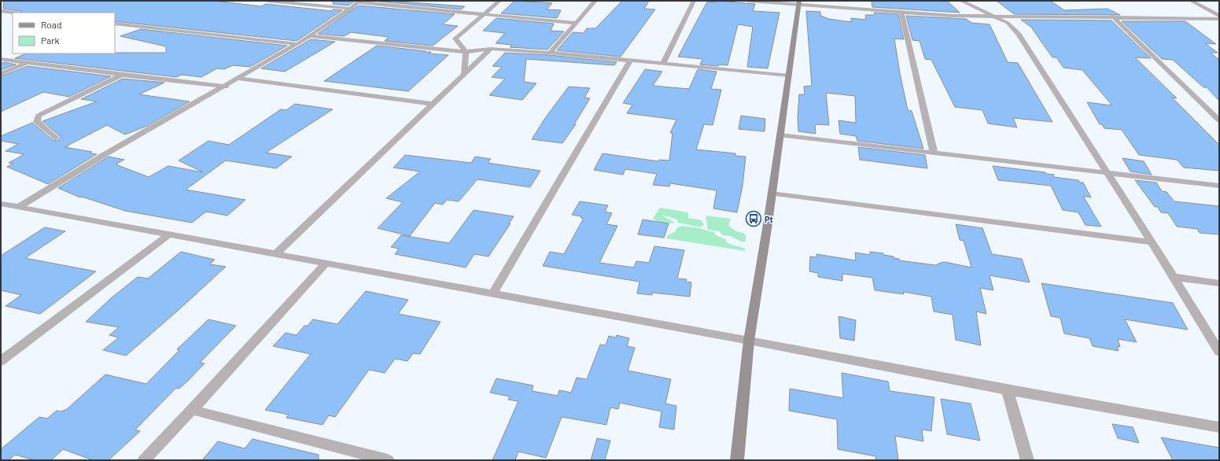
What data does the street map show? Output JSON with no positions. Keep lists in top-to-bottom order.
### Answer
{
  "places": {
    "bus stop": ["Pt"]
  },
  "legend": ["Road", "Park"]
}
